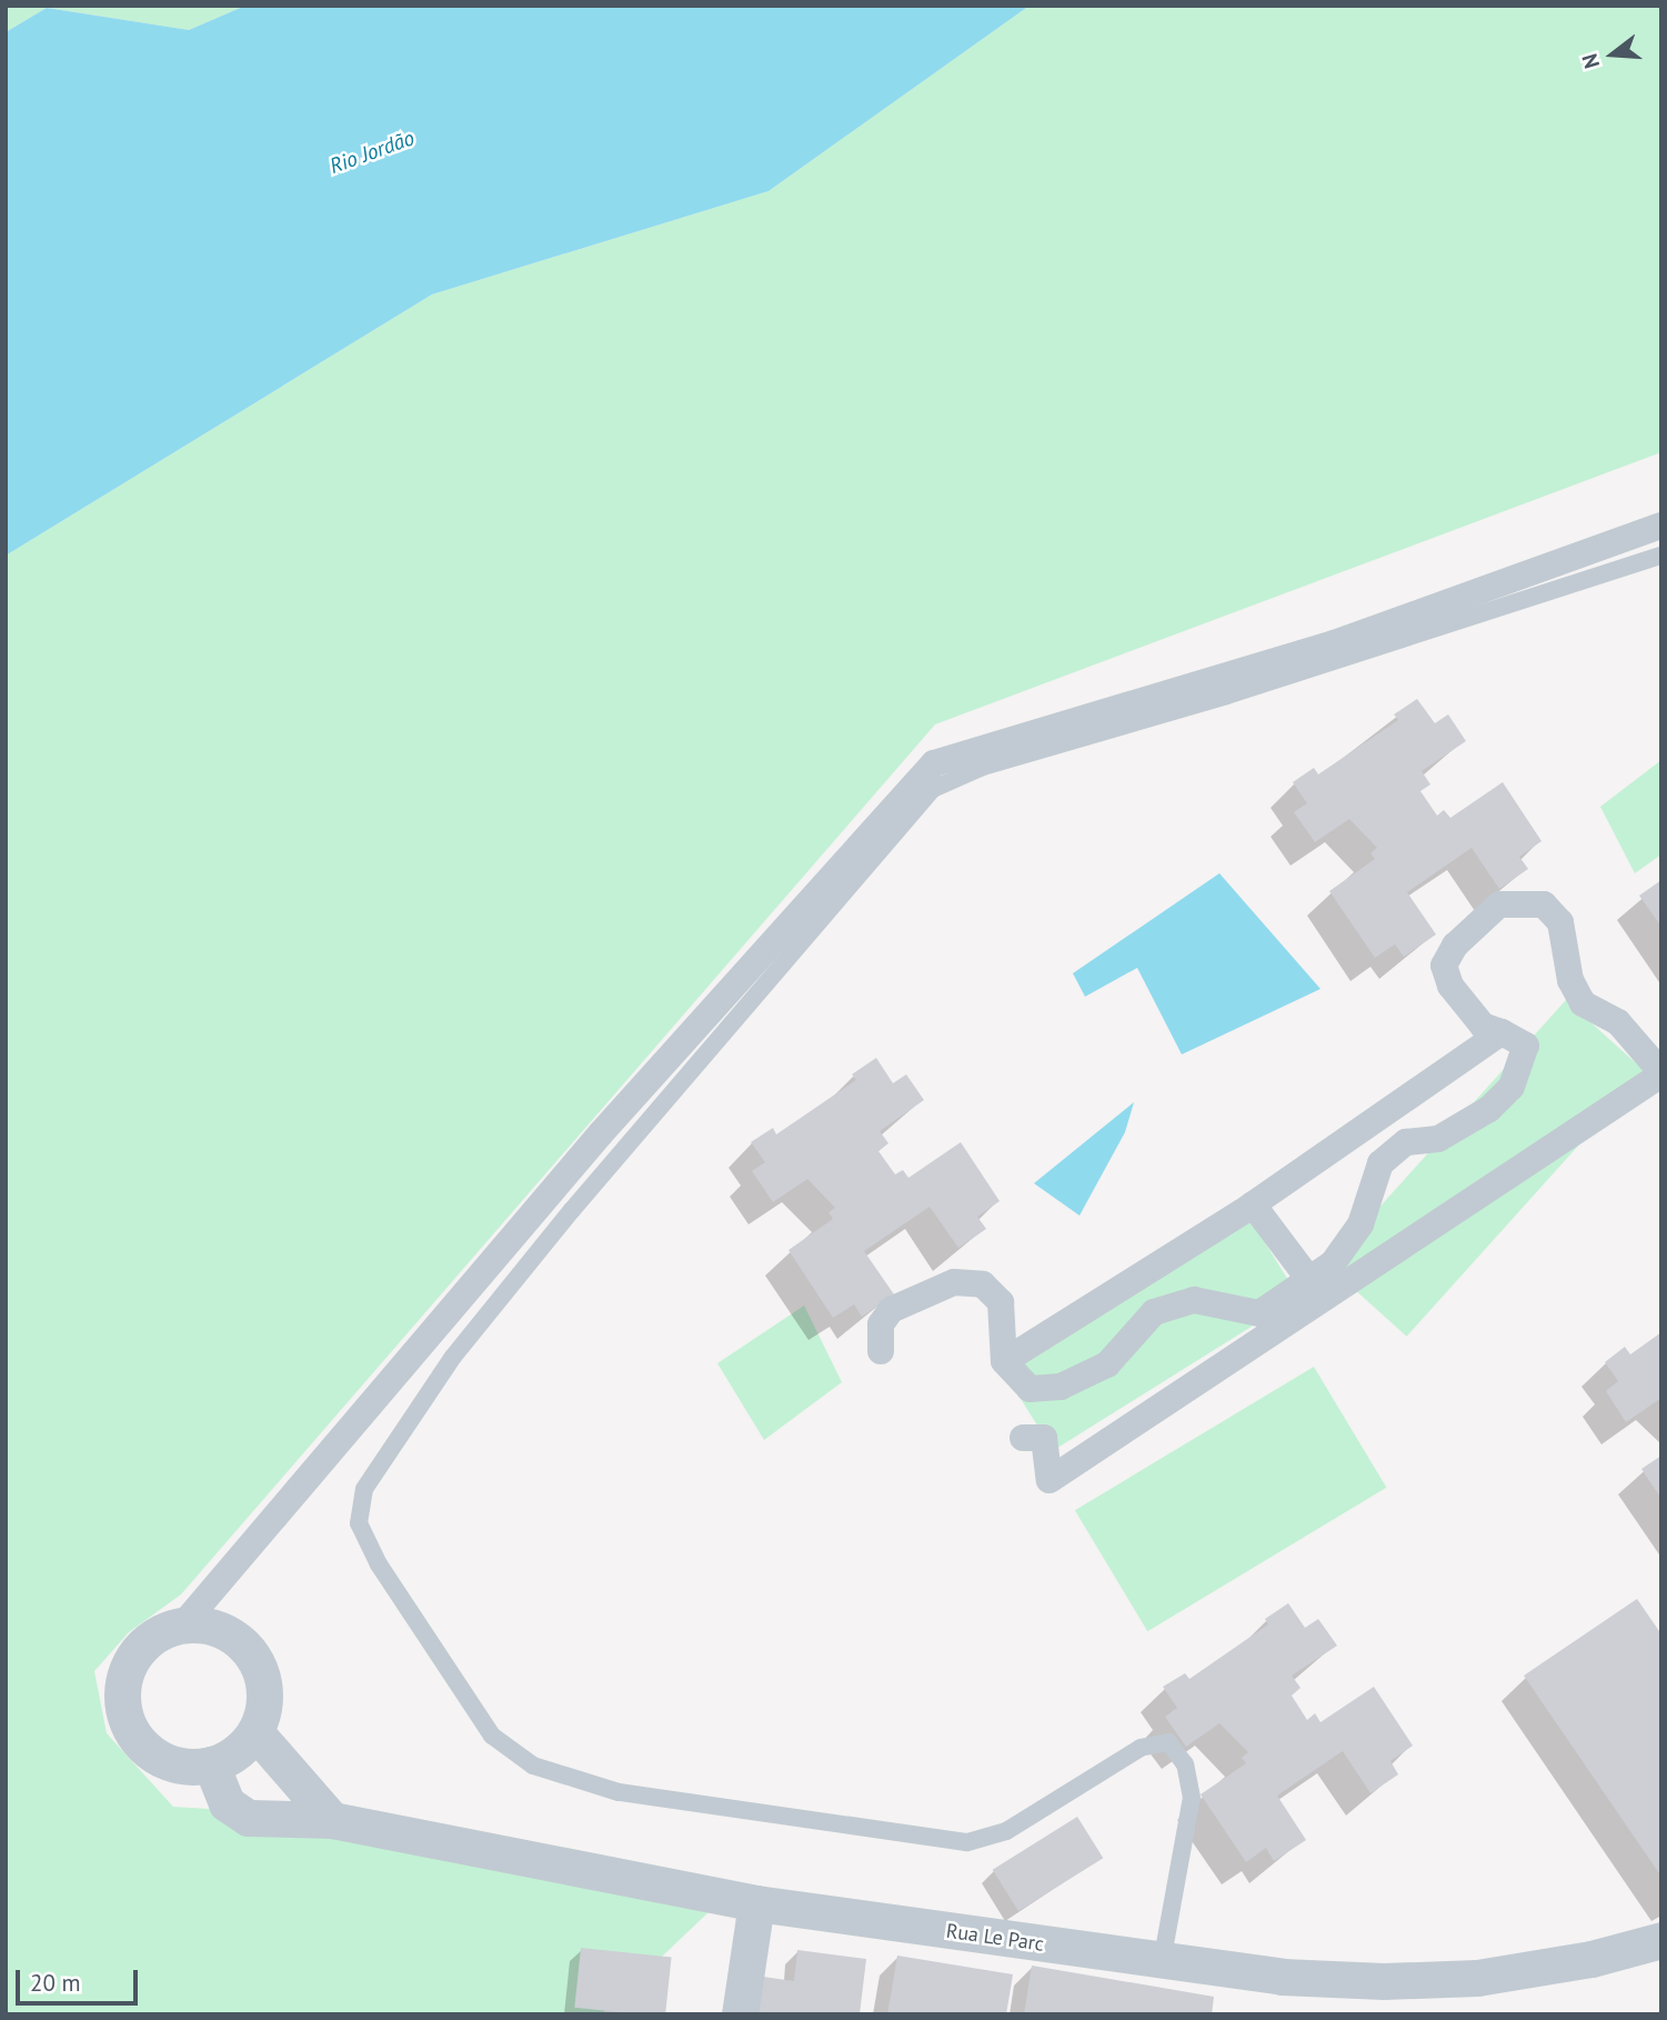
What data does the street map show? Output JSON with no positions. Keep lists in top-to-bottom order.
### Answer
{
  "streets": {
    "street": ["Rua Le Parc"]
  },
  "water": ["Rio Jordão"],
  "scale_bar": "20 m",
  "north": "left"
}
